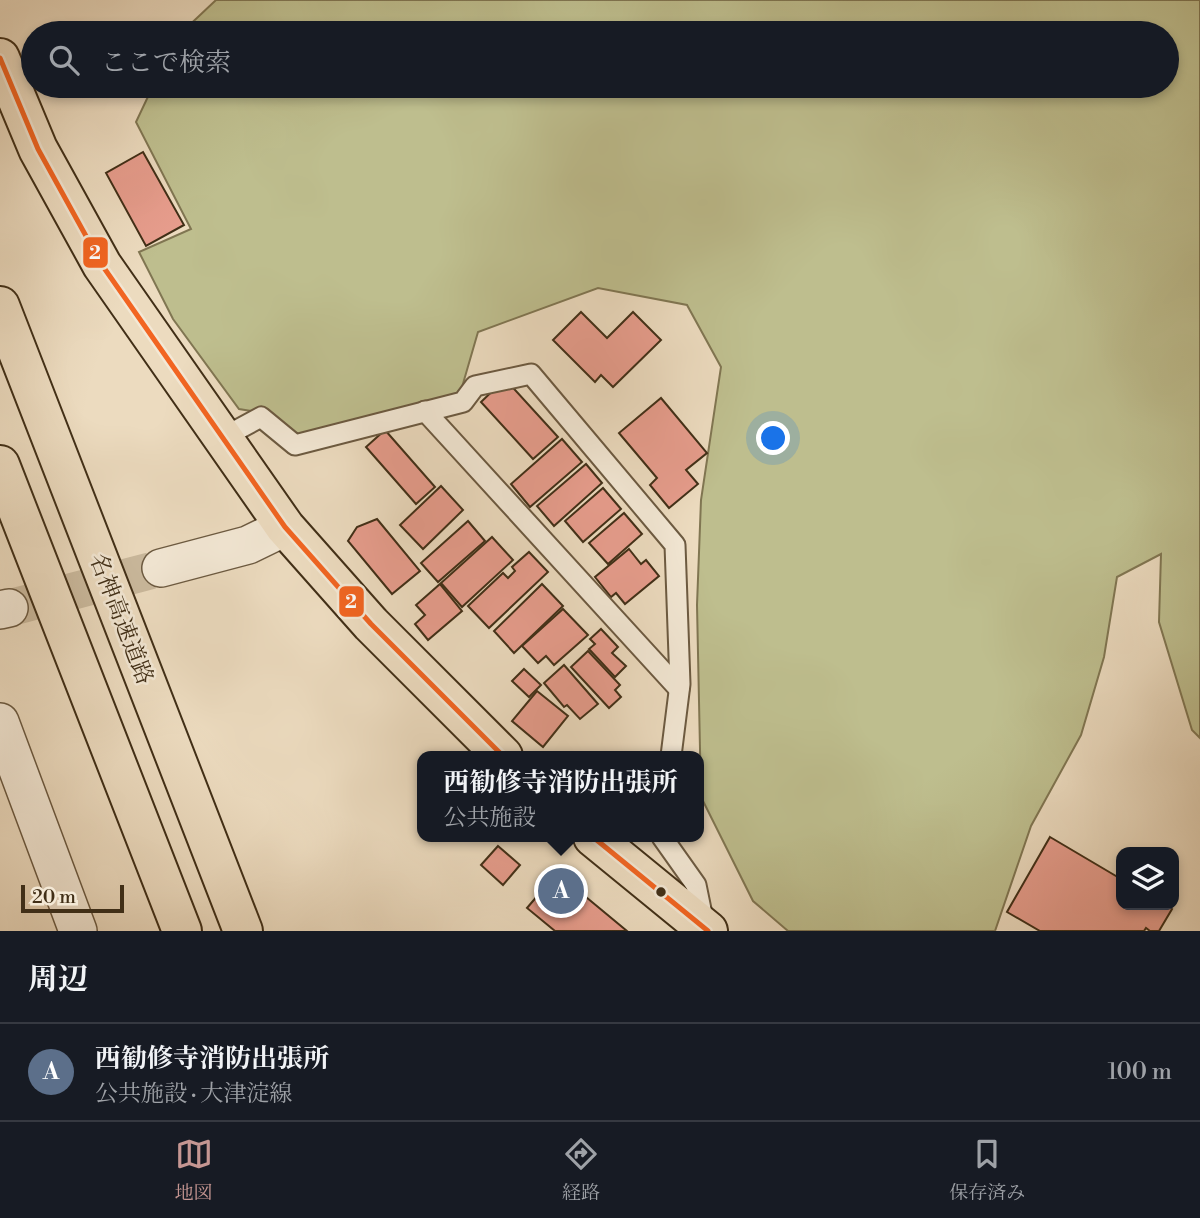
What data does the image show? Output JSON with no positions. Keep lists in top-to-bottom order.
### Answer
{
  "streets": {
    "main road": ["名神高速道路"]
  },
  "lines": ["transit line 2"],
  "scale_bar": "20 m",
  "page": {
    "search": "ここで検索",
    "popup": ["西勧修寺消防出張所", "公共施設"],
    "pins": "A",
    "scale": "20 m",
    "heading": "周辺",
    "list": [
      {
        "mark": "A",
        "name": "西勧修寺消防出張所",
        "note": "公共施設 · 大津淀線",
        "value": "100 m"
      }
    ],
    "nav": ["地図", "経路", "保存済み"]
  }
}
